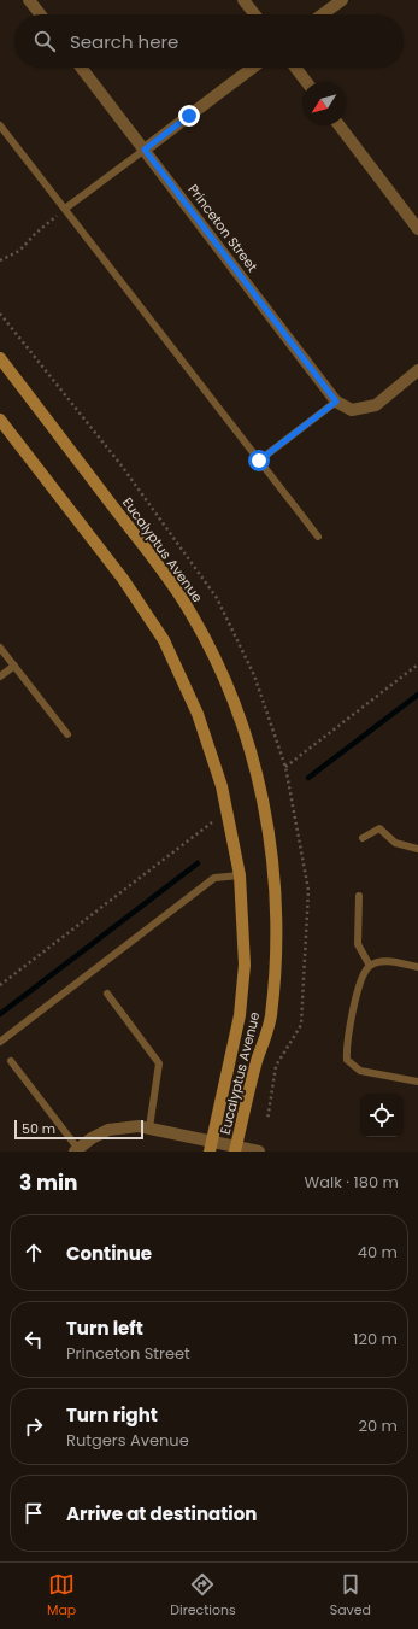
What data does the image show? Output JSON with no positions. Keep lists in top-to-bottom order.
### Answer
{
  "streets": {
    "street": ["Princeton Street", "Eucalyptus Avenue"]
  },
  "scale_bar": "50 m",
  "north": "bottom left",
  "page": {
    "search": "Search here",
    "scale": "50 m",
    "heading": ["3 min", "Walk · 180 m"],
    "list": [
      ["Continue", "40 m"],
      ["Turn left", "Princeton Street", "120 m"],
      ["Turn right", "Rutgers Avenue", "20 m"],
      "Arrive at destination"
    ],
    "nav": ["Map", "Directions", "Saved"]
  }
}
